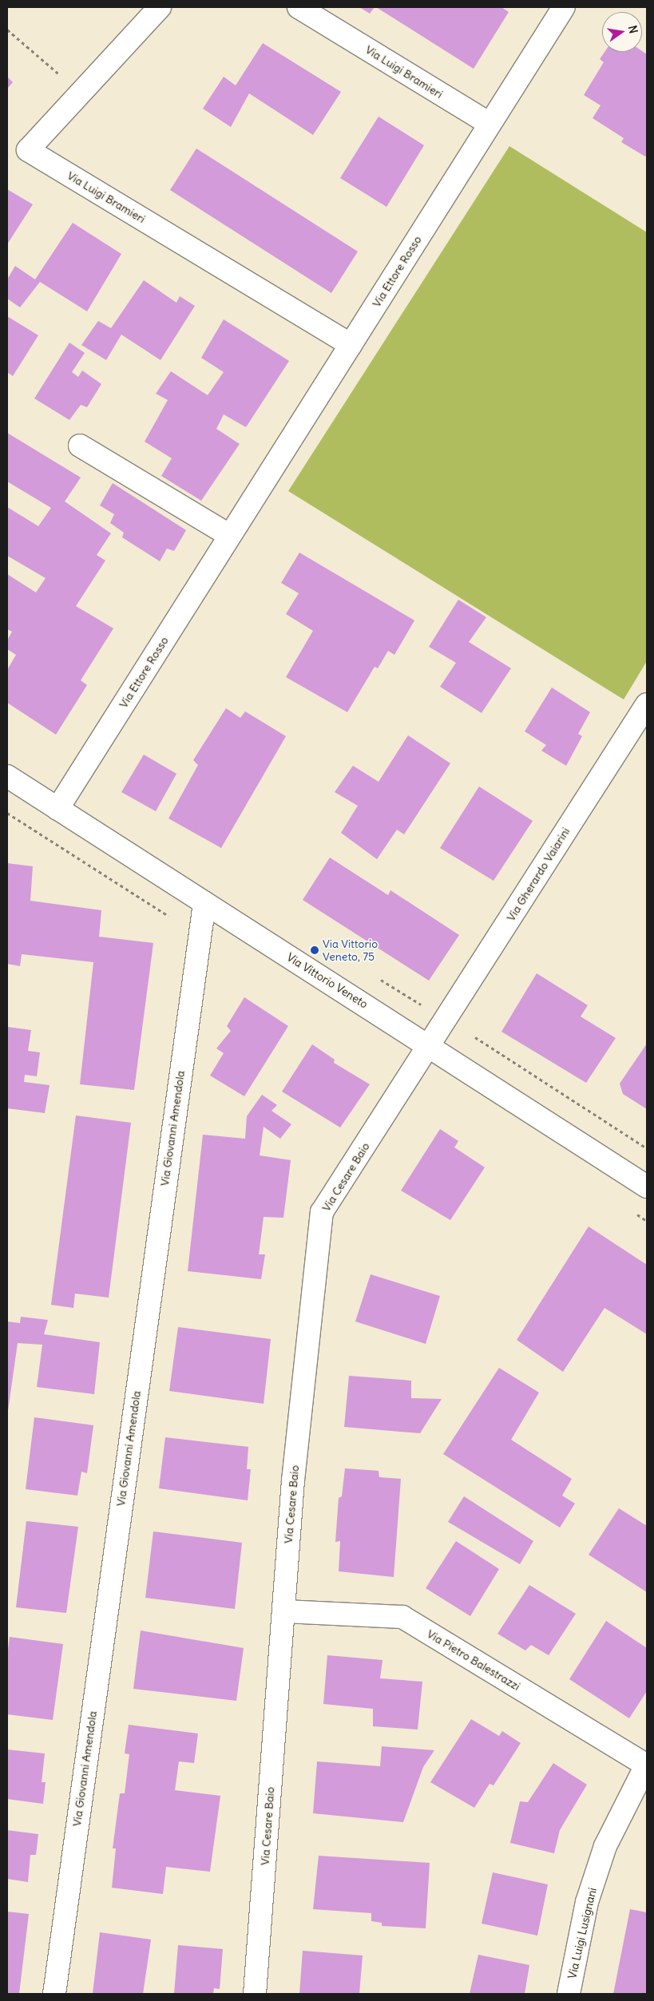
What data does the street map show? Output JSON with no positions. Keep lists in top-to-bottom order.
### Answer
{
  "streets": {
    "street": [
      "Via Luigi Bramieri",
      "Via Ettore Rosso",
      "Via Gherardo Vaiarini",
      "Via Vittorio Veneto",
      "Via Giovanni Amendola",
      "Via Cesare Baio",
      "Via Pietro Balestrazzi",
      "Via Luigi Lusignani"
    ]
  },
  "crossings": [
    ["Via Luigi Bramieri", "Via Ettore Rosso"],
    ["Via Ettore Rosso", "Via Vittorio Veneto"],
    ["Via Gherardo Vaiarini", "Via Vittorio Veneto"],
    ["Via Gherardo Vaiarini", "Via Cesare Baio"],
    ["Via Vittorio Veneto", "Via Giovanni Amendola"],
    ["Via Vittorio Veneto", "Via Cesare Baio"],
    ["Via Cesare Baio", "Via Pietro Balestrazzi"],
    ["Via Pietro Balestrazzi", "Via Luigi Lusignani"]
  ],
  "places": ["Via Vittorio Veneto, 75"],
  "north": "right"
}
